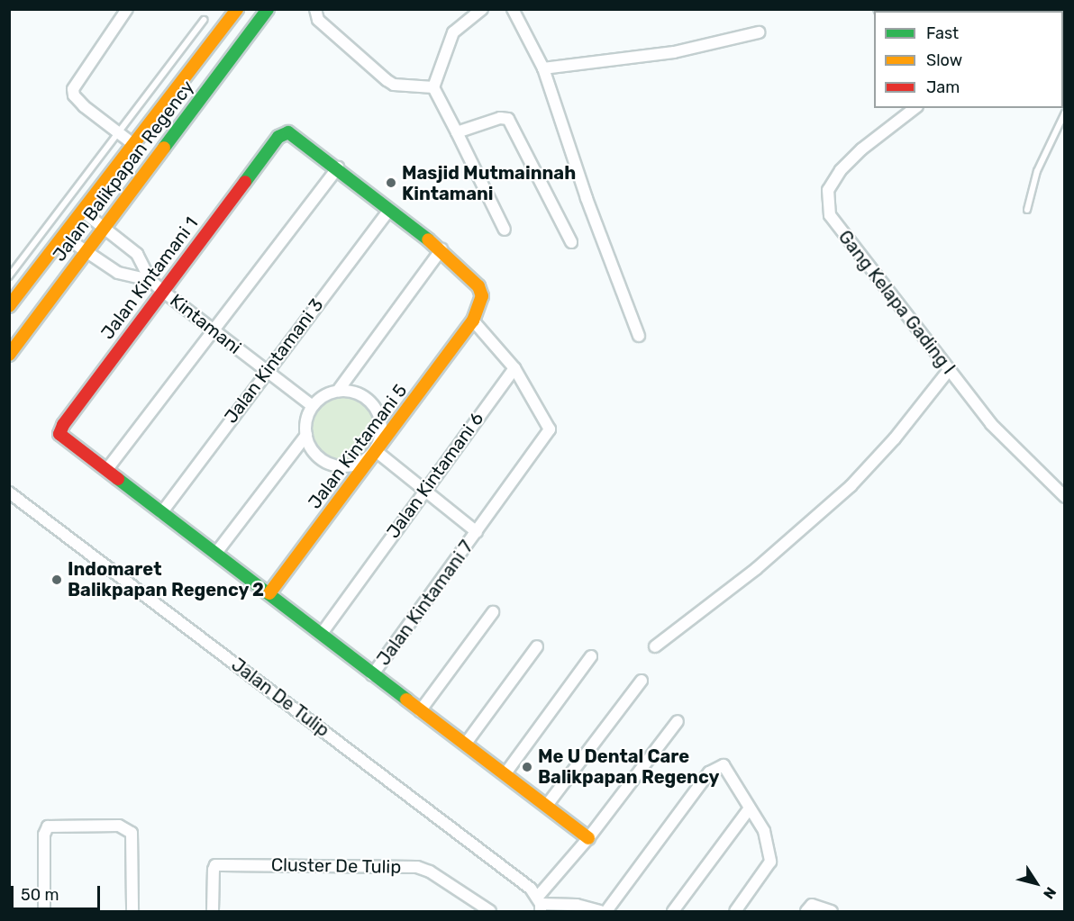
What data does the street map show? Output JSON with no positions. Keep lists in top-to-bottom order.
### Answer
{
  "streets": {
    "street": [
      "Jalan Balikpapan Regency",
      "Jalan Kintamani 1",
      "Gang Kelapa Gading I",
      "Kintamani",
      "Jalan Kintamani 3",
      "Jalan Kintamani 5",
      "Jalan Kintamani 6",
      "Jalan Kintamani 7",
      "Jalan De Tulip",
      "Cluster De Tulip"
    ]
  },
  "crossings": [
    ["Jalan Kintamani 1", "Kintamani"],
    ["Kintamani", "Jalan Kintamani 3"],
    ["Kintamani", "Jalan Kintamani 5"],
    ["Kintamani", "Jalan Kintamani 7"],
    ["Jalan Kintamani 5", "Jalan Kintamani 7"],
    ["Jalan Kintamani 6", "Jalan Kintamani 7"]
  ],
  "places": ["Masjid Mutmainnah Kintamani", "Indomaret Balikpapan Regency 2", "Me U Dental Care Balikpapan Regency"],
  "legend": ["Fast", "Slow", "Jam"],
  "scale_bar": "50 m",
  "north": "bottom right"
}
